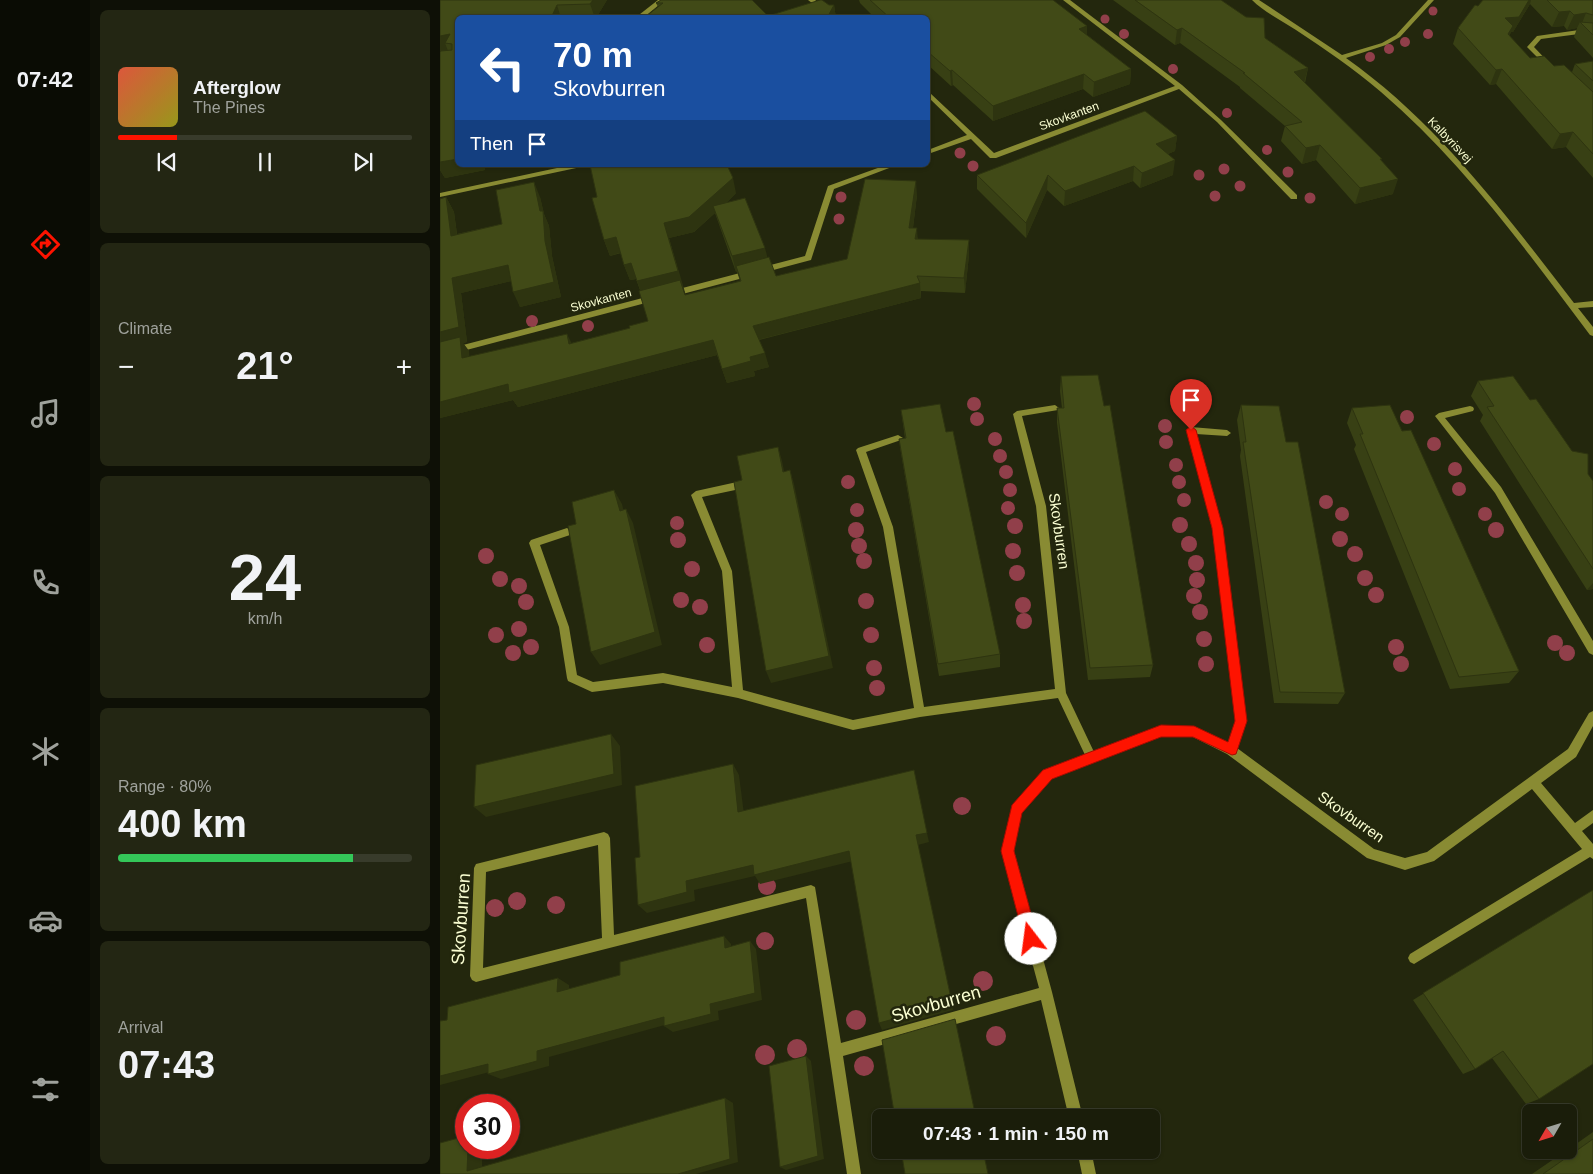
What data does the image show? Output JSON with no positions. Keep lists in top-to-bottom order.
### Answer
{
  "streets": {
    "street": ["Skovkanten", "Kalbyrisvej", "Skovburren"]
  },
  "north": "bottom left",
  "page": {
    "tabs": "07:42",
    "turn": ["70 m", "Skovburren"],
    "song": ["Afterglow", "The Pines"],
    "then": "Then",
    "tile": [
      "Climate",
      ["24", "km/h"],
      ["Range · 80%", "400 km"],
      ["Arrival", "07:43"]
    ],
    "heat": ["−", "21°", "+"],
    "limit": "30",
    "trip": "07:43 · 1 min · 150 m"
  }
}
